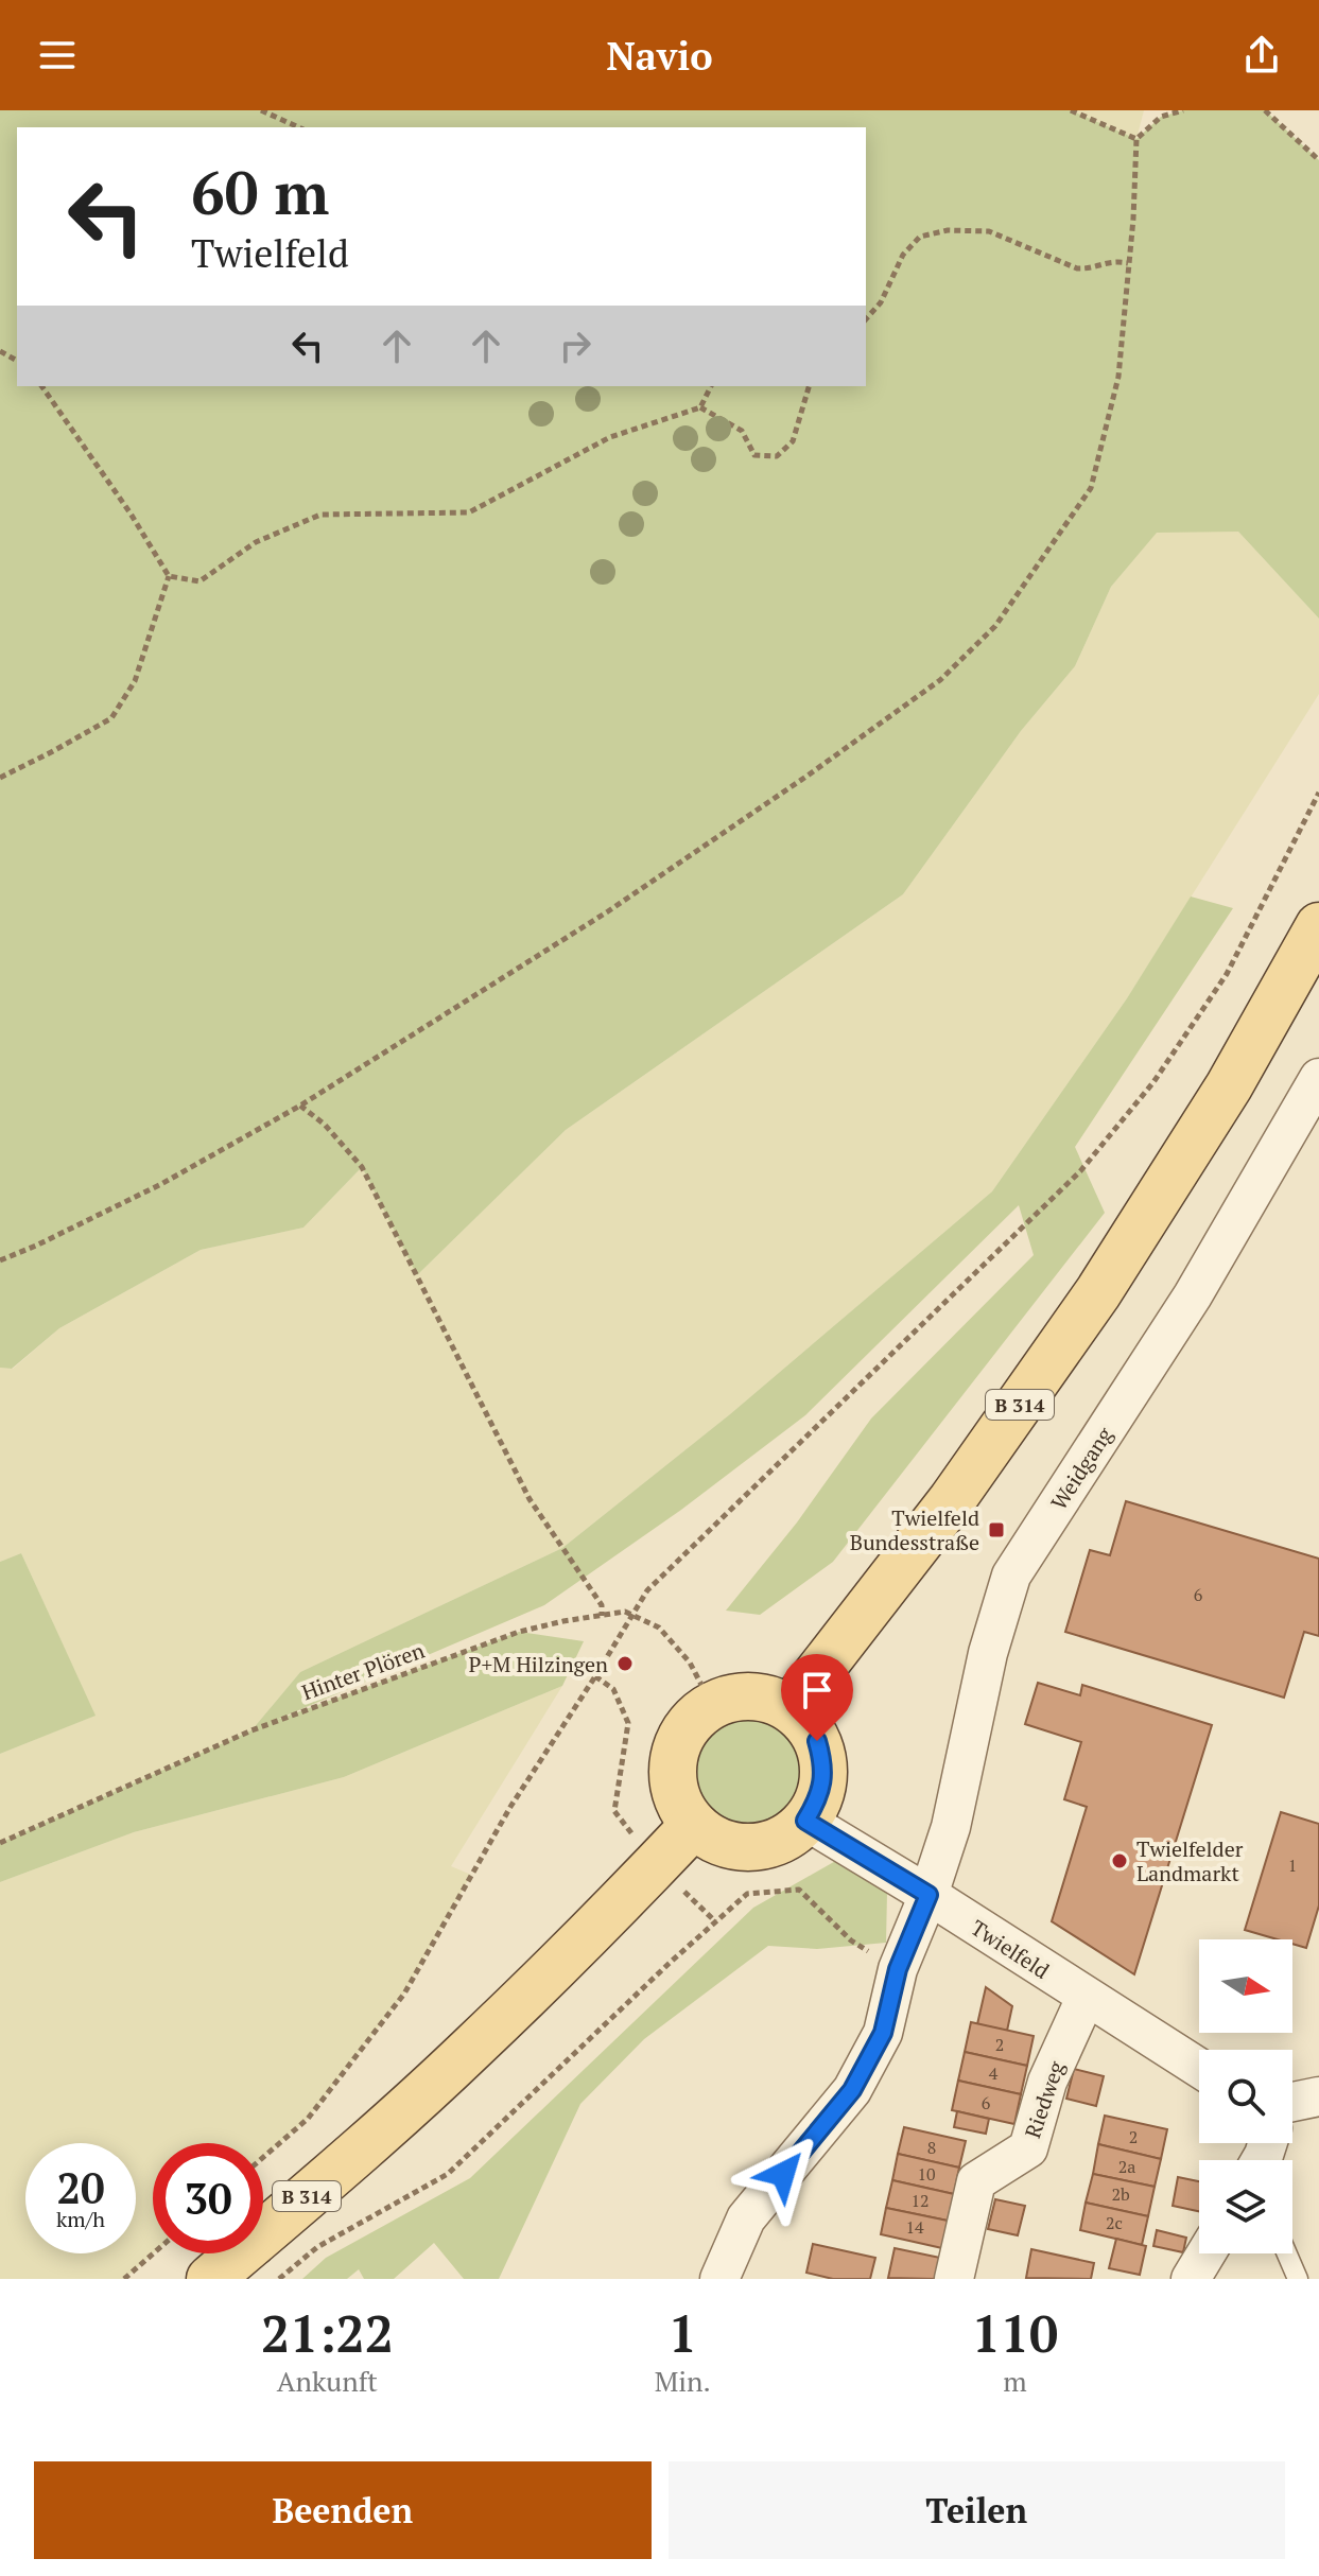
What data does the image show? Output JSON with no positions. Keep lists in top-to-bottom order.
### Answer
{
  "streets": {
    "main road": ["B 314"],
    "street": ["Weidgang", "Twielfeld", "Riedweg"],
    "path": ["Hinter Plören"]
  },
  "crossings": [
    ["B 314", "Twielfeld"],
    ["Weidgang", "Twielfeld"],
    ["Twielfeld", "Riedweg"]
  ],
  "places": {
    "transit": ["Twielfeld Bundesstraße"],
    "other": ["P+M Hilzingen", "Twielfelder Landmarkt"]
  },
  "house_numbers": [
    "6",
    "1",
    "2",
    "4",
    "6",
    "2",
    "8",
    "2a",
    "10",
    "2b",
    "12",
    "2c",
    "14"
  ],
  "north": "right",
  "page": {
    "header": "Navio",
    "turn": ["60 m", "Twielfeld"],
    "speed": "20 km/h",
    "limit": "30",
    "eta": [
      "21:22",
      "Ankunft",
      "1",
      "Min.",
      "110",
      "m"
    ],
    "buttons": ["Beenden", "Teilen"]
  }
}
